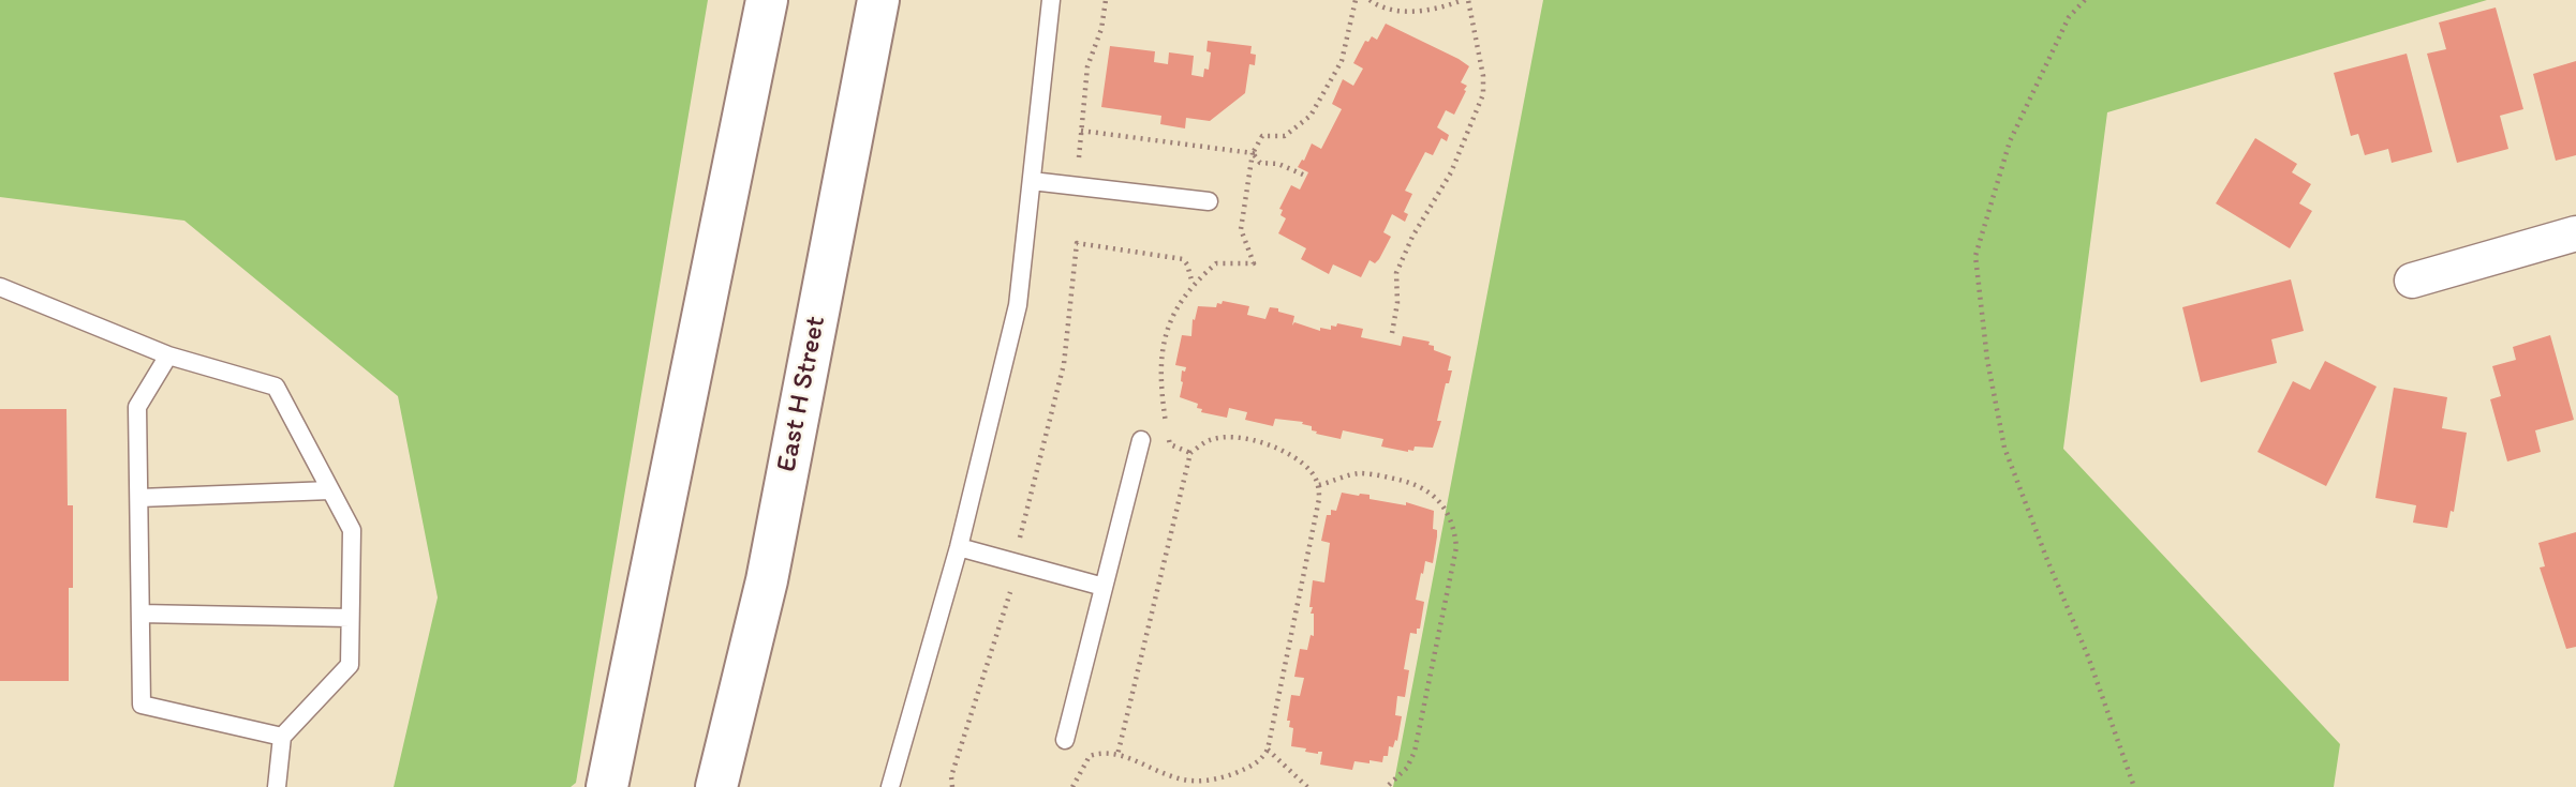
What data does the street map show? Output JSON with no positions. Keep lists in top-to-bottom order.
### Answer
{
  "streets": {
    "main road": ["East H Street"]
  }
}
